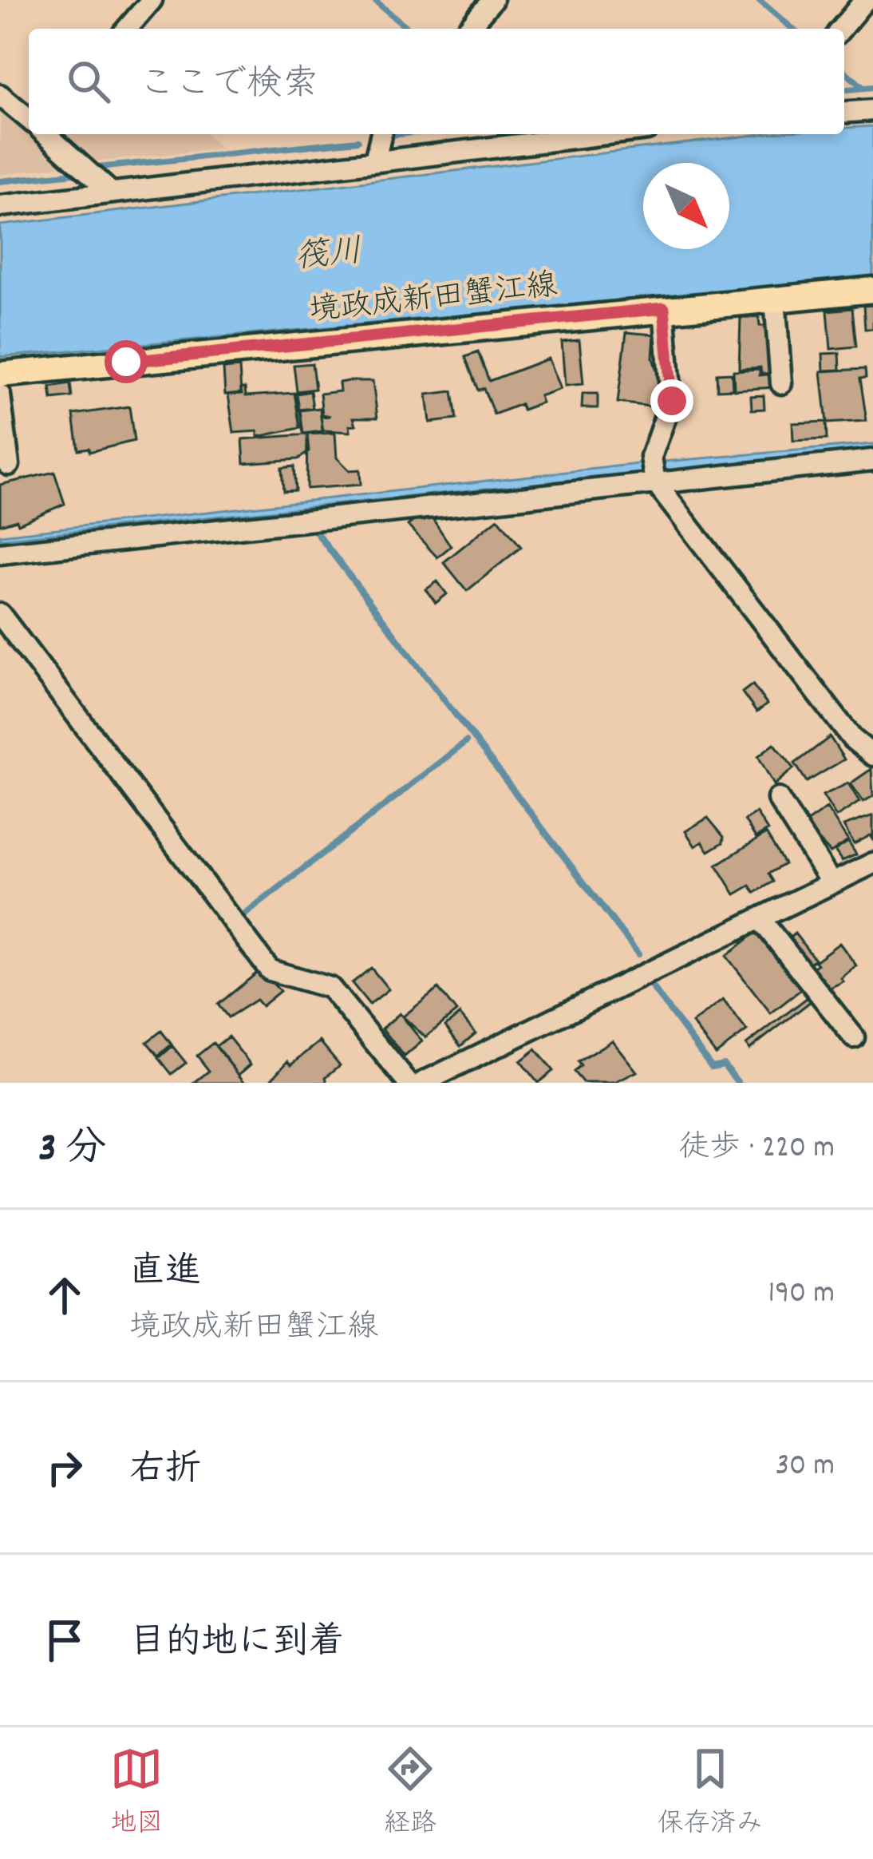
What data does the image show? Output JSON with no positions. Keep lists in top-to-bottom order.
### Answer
{
  "streets": {
    "main road": ["境政成新田蟹江線"]
  },
  "water": ["筏川"],
  "north": "bottom right",
  "page": {
    "search": "ここで検索",
    "heading": ["3 分", "徒歩 · 220 m"],
    "list": [
      ["直進", "境政成新田蟹江線", "190 m"],
      ["右折", "30 m"],
      "目的地に到着"
    ],
    "nav": ["地図", "経路", "保存済み"]
  }
}
